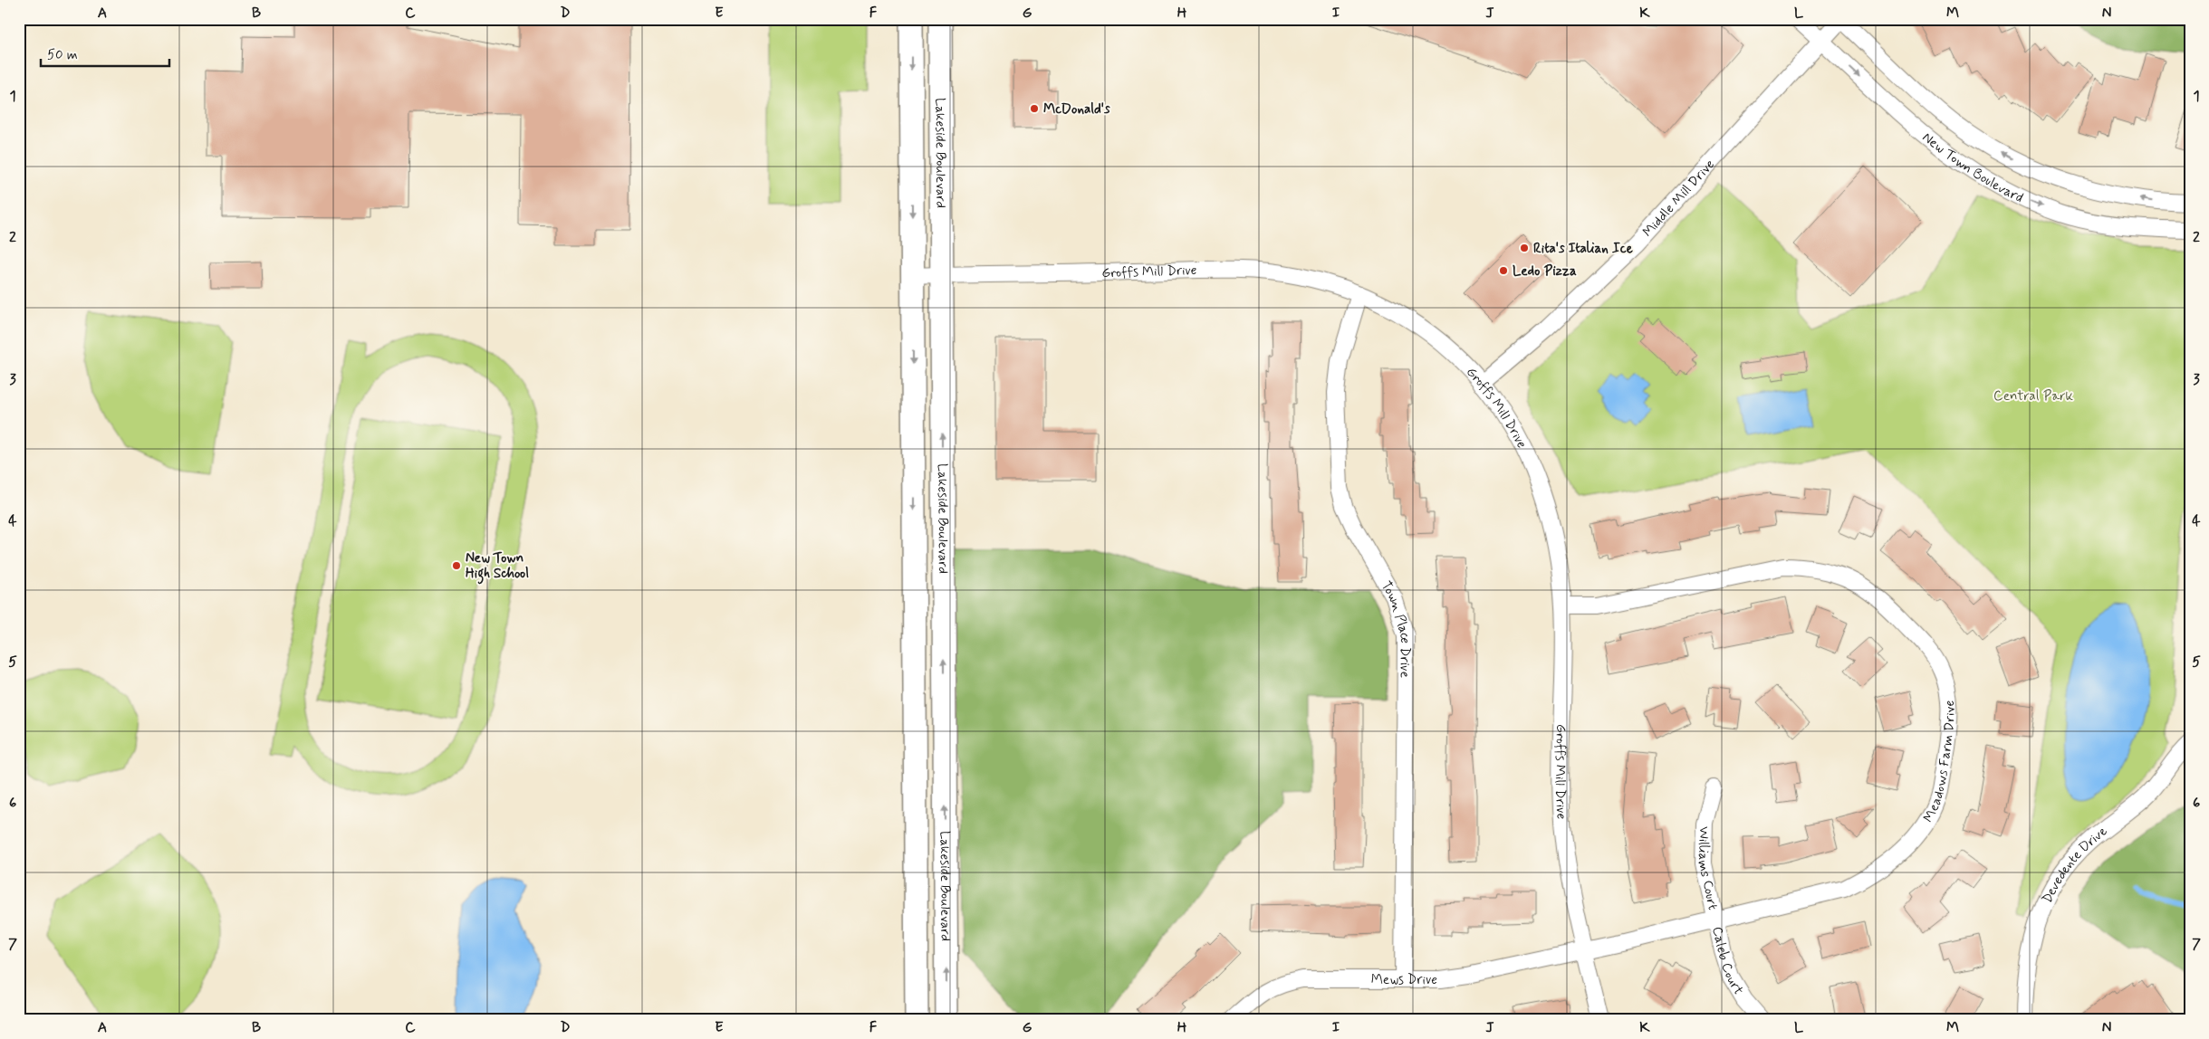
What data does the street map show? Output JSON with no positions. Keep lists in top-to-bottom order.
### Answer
{
  "streets": {
    "main road": ["Lakeside Boulevard"],
    "street": [
      "New Town Boulevard",
      "Middle Mill Drive",
      "Groffs Mill Drive",
      "Town Place Drive",
      "Meadows Farm Drive",
      "Devedente Drive",
      "Williams Court",
      "Caleb Court",
      "Mews Drive"
    ]
  },
  "crossings": [
    ["Lakeside Boulevard", "Groffs Mill Drive"],
    ["New Town Boulevard", "Middle Mill Drive"],
    ["Middle Mill Drive", "Groffs Mill Drive"],
    ["Groffs Mill Drive", "Town Place Drive"],
    ["Groffs Mill Drive", "Meadows Farm Drive"],
    ["Groffs Mill Drive", "Mews Drive"],
    ["Town Place Drive", "Mews Drive"],
    ["Meadows Farm Drive", "Williams Court"],
    ["Meadows Farm Drive", "Caleb Court"],
    ["Meadows Farm Drive", "Mews Drive"],
    ["Williams Court", "Caleb Court"]
  ],
  "parks": ["Central Park"],
  "places": [
    "McDonald's",
    "Rita's Italian Ice",
    "Ledo Pizza",
    "New Town High School"
  ],
  "scale_bar": "50 m",
  "grid": {
    "columns": [
      "A",
      "B",
      "C",
      "D",
      "E",
      "F",
      "G",
      "H",
      "I",
      "J",
      "K",
      "L",
      "M",
      "N"
    ],
    "rows": [
      "1",
      "2",
      "3",
      "4",
      "5",
      "6",
      "7"
    ]
  }
}
